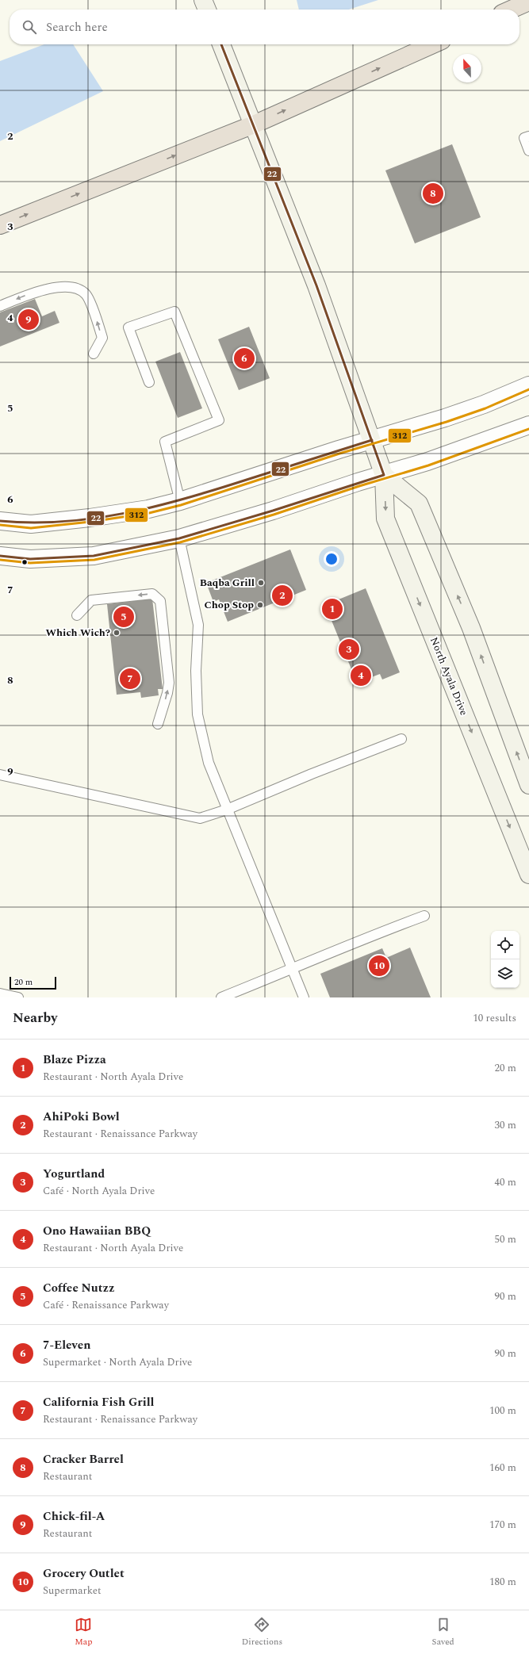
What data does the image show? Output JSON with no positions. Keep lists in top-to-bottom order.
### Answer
{
  "streets": {
    "main road": ["North Ayala Drive"]
  },
  "places": ["Baqba Grill", "Chop Stop", "Which Wich?"],
  "lines": ["transit line 22", "transit line 312"],
  "scale_bar": "20 m",
  "north": "top",
  "page": {
    "search": "Search here",
    "pins": [
      "8",
      "9",
      "6",
      "2",
      "1",
      "5",
      "3",
      "4",
      "7",
      "10"
    ],
    "scale": "20 m",
    "heading": ["Nearby", "10 results"],
    "list": [
      {
        "mark": "1",
        "name": "Blaze Pizza",
        "note": "Restaurant · North Ayala Drive",
        "value": "20 m"
      },
      {
        "mark": "2",
        "name": "AhiPoki Bowl",
        "note": "Restaurant · Renaissance Parkway",
        "value": "30 m"
      },
      {
        "mark": "3",
        "name": "Yogurtland",
        "note": "Café · North Ayala Drive",
        "value": "40 m"
      },
      {
        "mark": "4",
        "name": "Ono Hawaiian BBQ",
        "note": "Restaurant · North Ayala Drive",
        "value": "50 m"
      },
      {
        "mark": "5",
        "name": "Coffee Nutzz",
        "note": "Café · Renaissance Parkway",
        "value": "90 m"
      },
      {
        "mark": "6",
        "name": "7-Eleven",
        "note": "Supermarket · North Ayala Drive",
        "value": "90 m"
      },
      {
        "mark": "7",
        "name": "California Fish Grill",
        "note": "Restaurant · Renaissance Parkway",
        "value": "100 m"
      },
      {
        "mark": "8",
        "name": "Cracker Barrel",
        "note": "Restaurant",
        "value": "160 m"
      },
      {
        "mark": "9",
        "name": "Chick-fil-A",
        "note": "Restaurant",
        "value": "170 m"
      },
      {
        "mark": "10",
        "name": "Grocery Outlet",
        "note": "Supermarket",
        "value": "180 m"
      }
    ],
    "nav": ["Map", "Directions", "Saved"]
  },
  "grid": {
    "rows": [
      "2",
      "3",
      "4",
      "5",
      "6",
      "7",
      "8",
      "9"
    ]
  }
}
